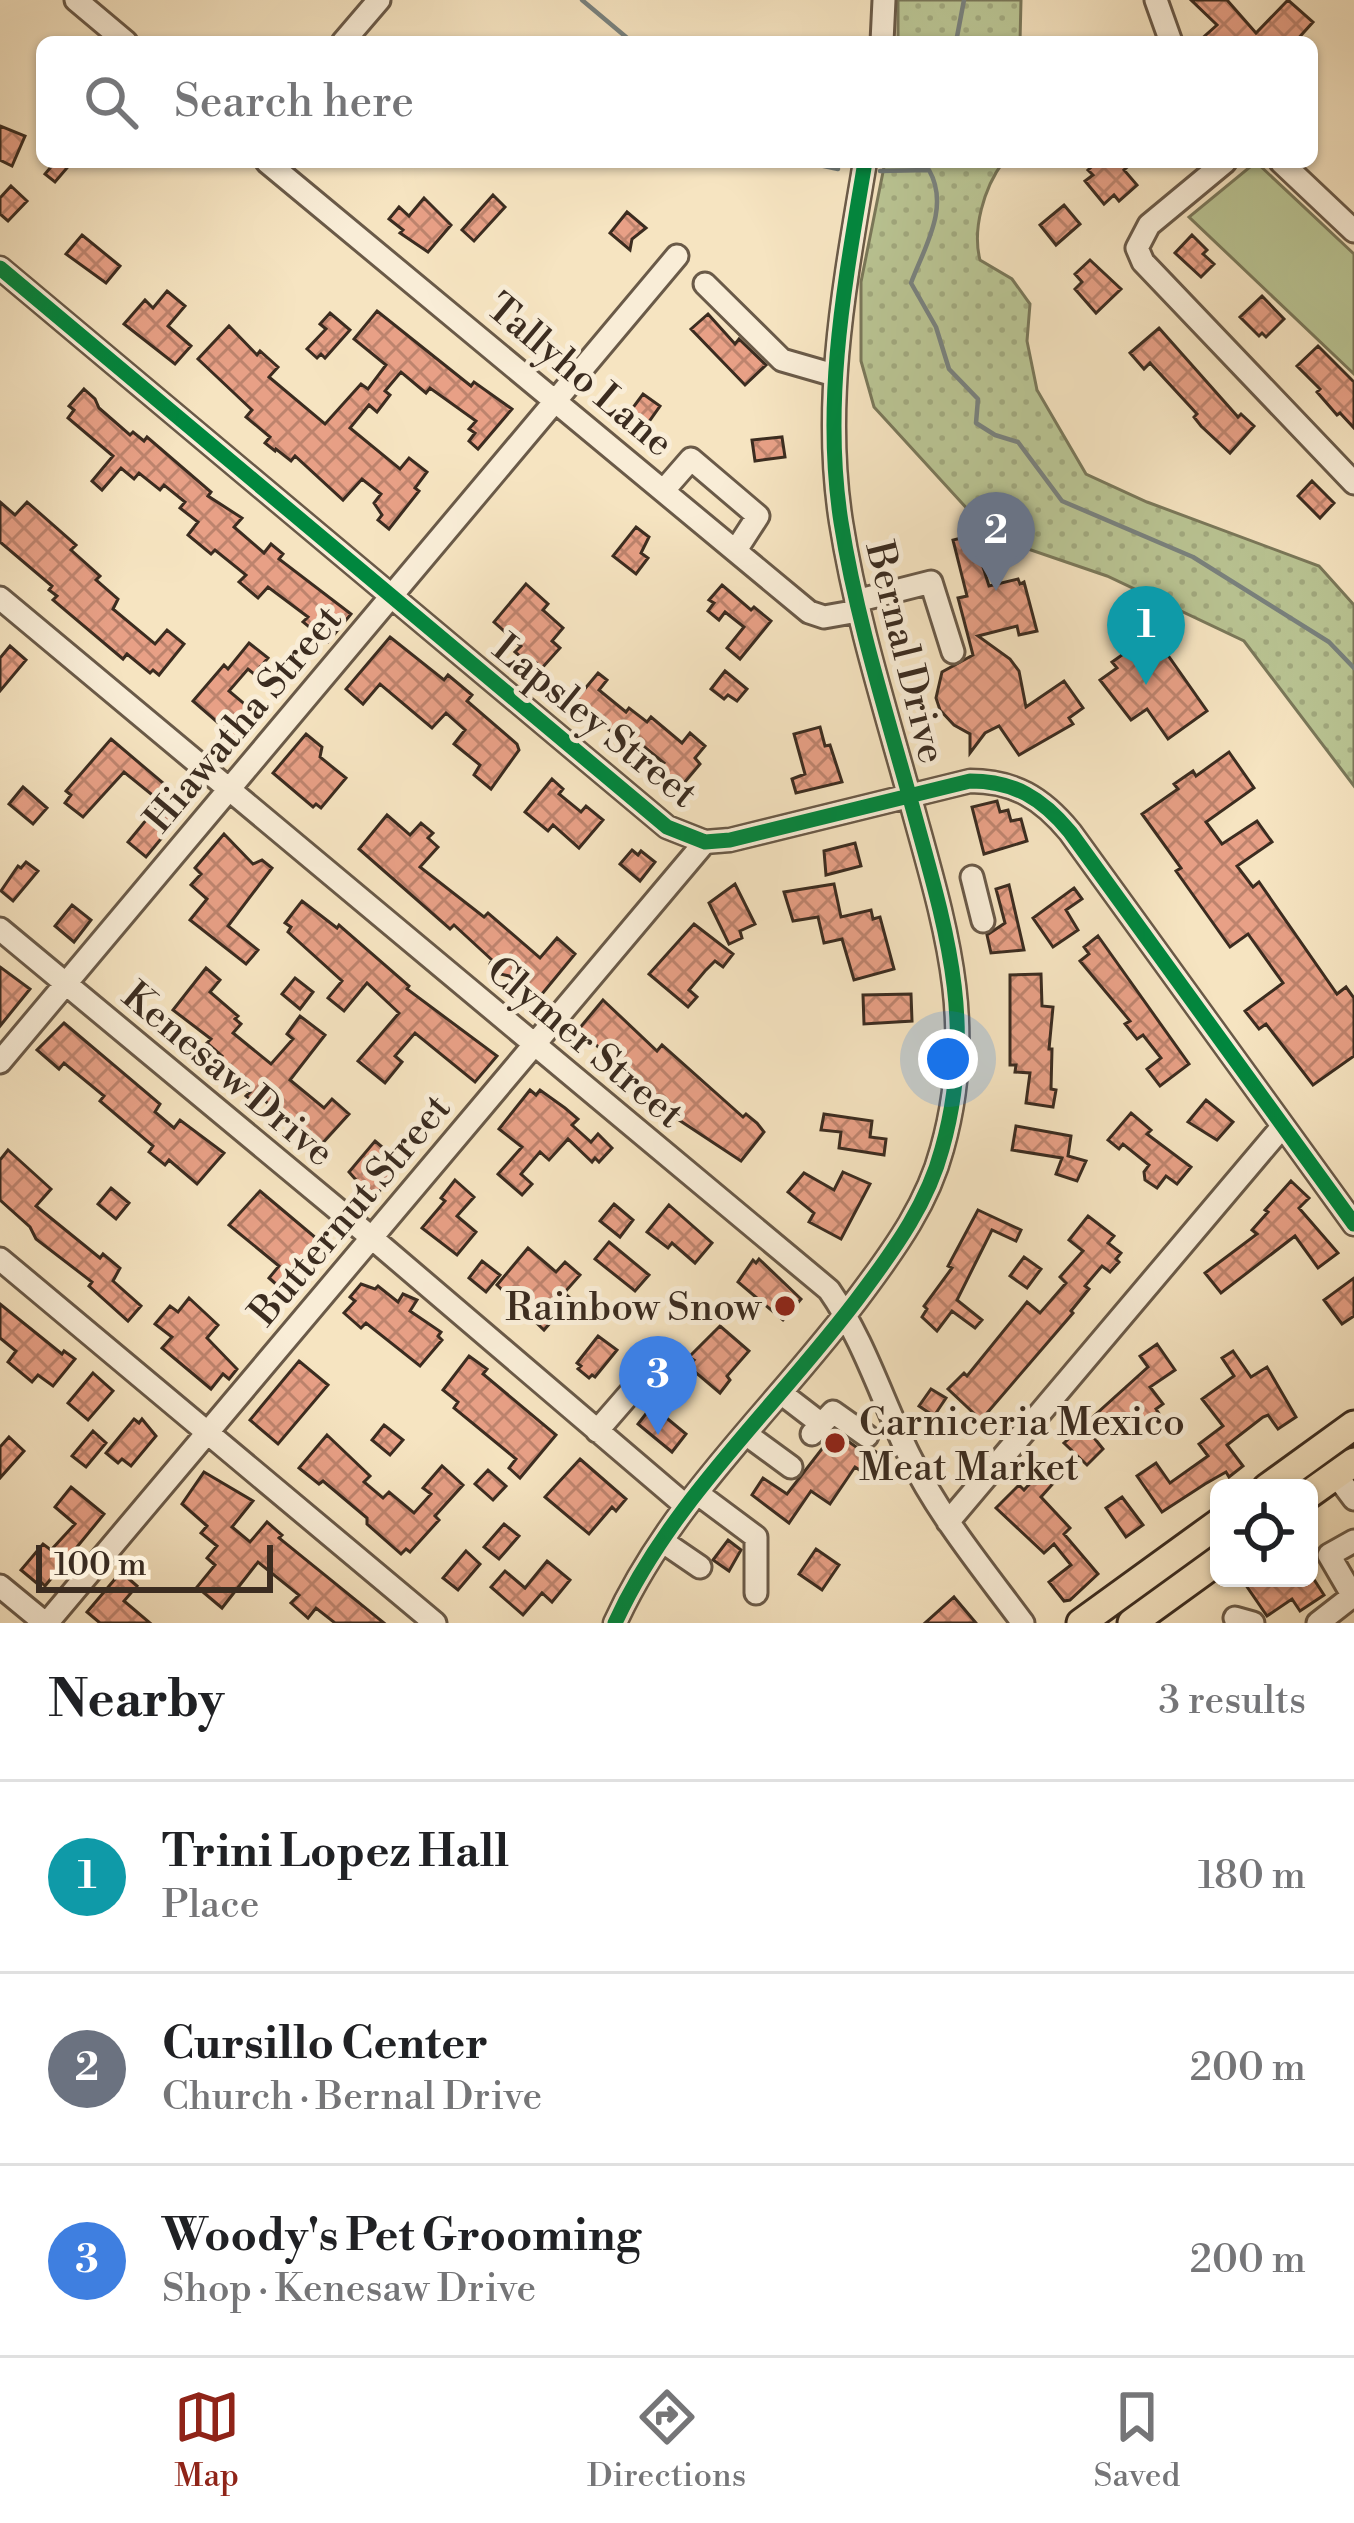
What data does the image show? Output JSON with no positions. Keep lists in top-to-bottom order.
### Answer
{
  "streets": {
    "street": [
      "Tallyho Lane",
      "Bernal Drive",
      "Hiawatha Street",
      "Lapsley Street",
      "Clymer Street",
      "Kenesaw Drive",
      "Butternut Street"
    ]
  },
  "crossings": [
    ["Tallyho Lane", "Bernal Drive"],
    ["Tallyho Lane", "Hiawatha Street"],
    ["Bernal Drive", "Lapsley Street"],
    ["Bernal Drive", "Clymer Street"],
    ["Bernal Drive", "Kenesaw Drive"],
    ["Hiawatha Street", "Lapsley Street"],
    ["Hiawatha Street", "Clymer Street"],
    ["Hiawatha Street", "Kenesaw Drive"],
    ["Lapsley Street", "Butternut Street"],
    ["Clymer Street", "Butternut Street"],
    ["Kenesaw Drive", "Butternut Street"]
  ],
  "places": ["Rainbow Snow", "Carniceria Mexico Meat Market"],
  "scale_bar": "100 m",
  "page": {
    "search": "Search here",
    "pins": ["2", "1", "3"],
    "scale": "100 m",
    "heading": ["Nearby", "3 results"],
    "list": [
      {
        "mark": "1",
        "name": "Trini Lopez Hall",
        "note": "Place",
        "value": "180 m"
      },
      {
        "mark": "2",
        "name": "Cursillo Center",
        "note": "Church · Bernal Drive",
        "value": "200 m"
      },
      {
        "mark": "3",
        "name": "Woody's Pet Grooming",
        "note": "Shop · Kenesaw Drive",
        "value": "200 m"
      }
    ],
    "nav": ["Map", "Directions", "Saved"]
  }
}
